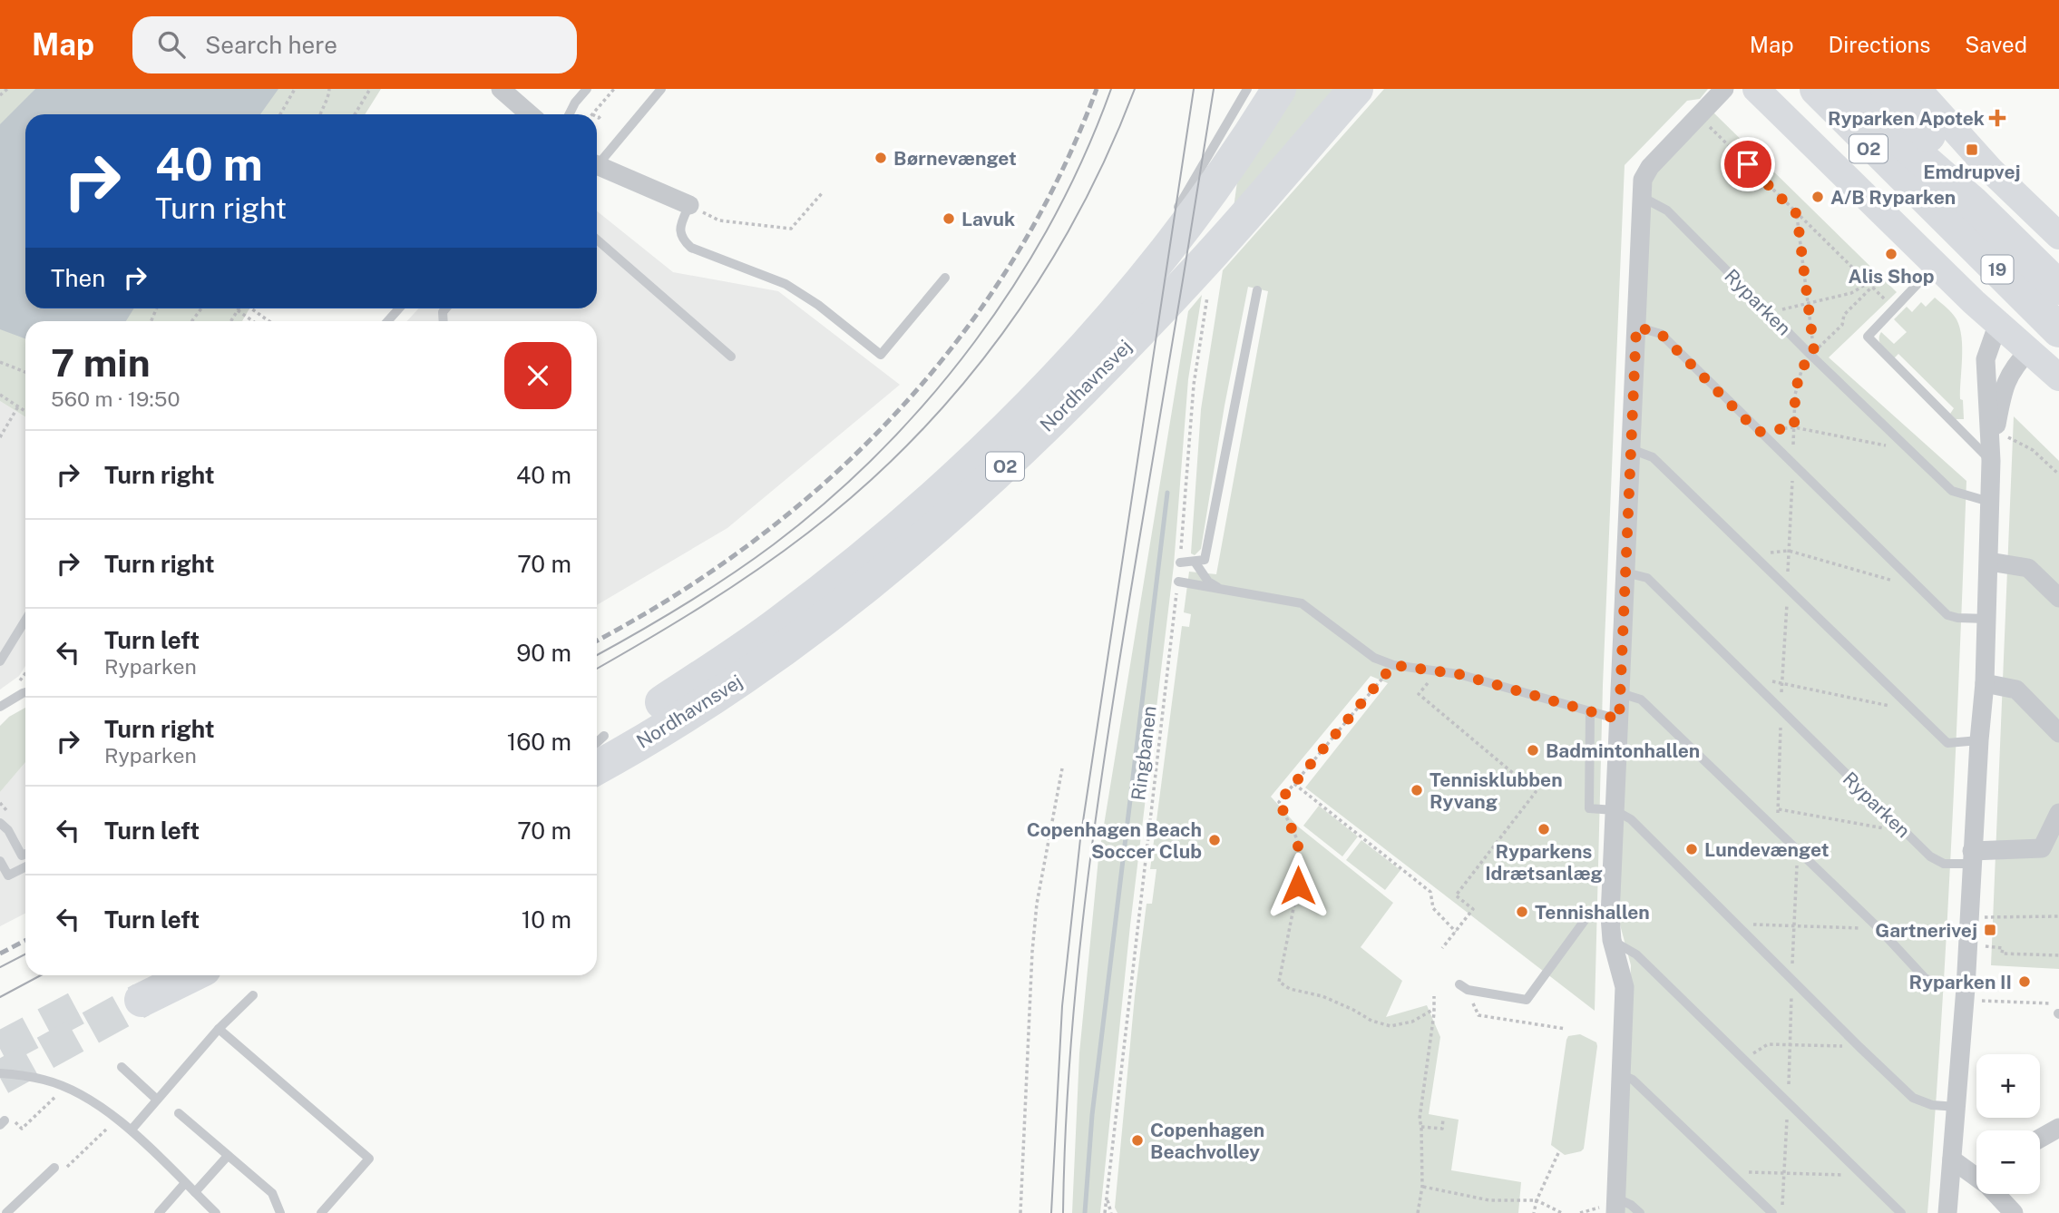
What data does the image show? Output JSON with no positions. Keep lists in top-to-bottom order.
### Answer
{
  "streets": {
    "highway": ["O2", "19", "Nordhavnsvej"],
    "street": ["Ryparken"],
    "path": ["Ringbanen"]
  },
  "crossings": [
    ["O2", "19"]
  ],
  "places": {
    "health": ["Ryparken Apotek"],
    "transit": ["Emdrupvej", "Gartnerivej"],
    "other": [
      "Børnevænget",
      "A/B Ryparken",
      "Lavuk",
      "Alis Shop",
      "Badmintonhallen",
      "Tennisklubben Ryvang",
      "Ryparkens Idrætsanlæg",
      "Copenhagen Beach Soccer Club",
      "Lundevænget",
      "Tennishallen",
      "Ryparken II",
      "Copenhagen Beachvolley"
    ]
  },
  "page": {
    "header": "Map",
    "search": "Search here",
    "nav": ["Map", "Directions", "Saved"],
    "turn": ["40 m", "Turn right"],
    "then": "Then",
    "heading": ["7 min", "560 m · 19:50"],
    "list": [
      {
        "name": "Turn right",
        "value": "40 m"
      },
      {
        "name": "Turn right",
        "value": "70 m"
      },
      {
        "name": "Turn left",
        "note": "Ryparken",
        "value": "90 m"
      },
      {
        "name": "Turn right",
        "note": "Ryparken",
        "value": "160 m"
      },
      {
        "name": "Turn left",
        "value": "70 m"
      },
      {
        "name": "Turn left",
        "value": "10 m"
      }
    ],
    "map_buttons": ["+", "−"]
  }
}
